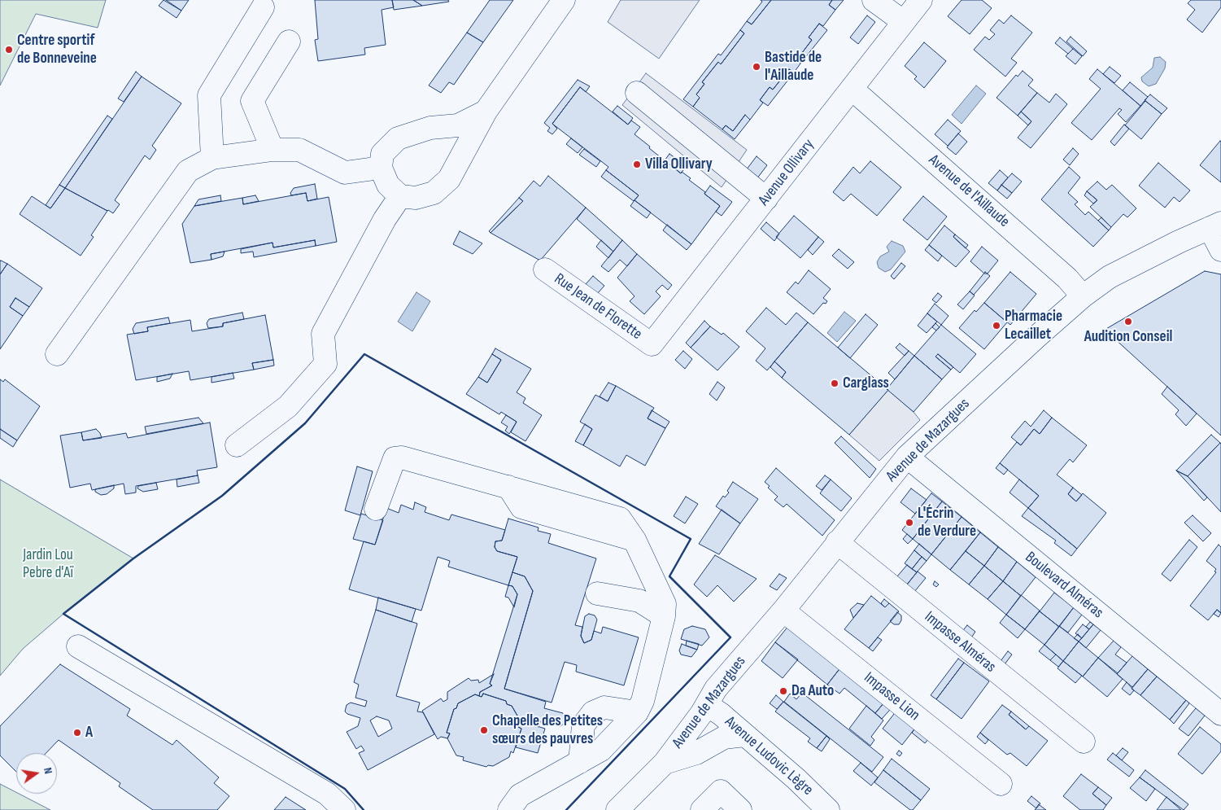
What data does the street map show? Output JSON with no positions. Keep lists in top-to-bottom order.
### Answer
{
  "streets": {
    "street": [
      "Avenue Ollivary",
      "Avenue de l'Aillaude",
      "Rue Jean de Florette",
      "Avenue de Mazargues",
      "Boulevard Alméras",
      "Impasse Alméras",
      "Impasse Lion",
      "Avenue Ludovic Lègre"
    ]
  },
  "crossings": [
    ["Avenue Ollivary", "Avenue de l'Aillaude"],
    ["Avenue Ollivary", "Rue Jean de Florette"],
    ["Avenue de l'Aillaude", "Avenue de Mazargues"],
    ["Avenue de Mazargues", "Boulevard Alméras"],
    ["Avenue de Mazargues", "Impasse Alméras"],
    ["Avenue de Mazargues", "Impasse Lion"],
    ["Avenue de Mazargues", "Avenue Ludovic Lègre"]
  ],
  "parks": ["Jardin Lou Pebre d'Aï"],
  "places": [
    "Centre sportif de Bonneveine",
    "Bastide de l'Aillaude",
    "Villa Ollivary",
    "Audition Conseil",
    "Pharmacie Lecaillet",
    "Carglass",
    "L'Écrin de Verdure",
    "Da Auto",
    "Chapelle des Petites sœurs des pauvres",
    "A"
  ],
  "north": "right"
}
